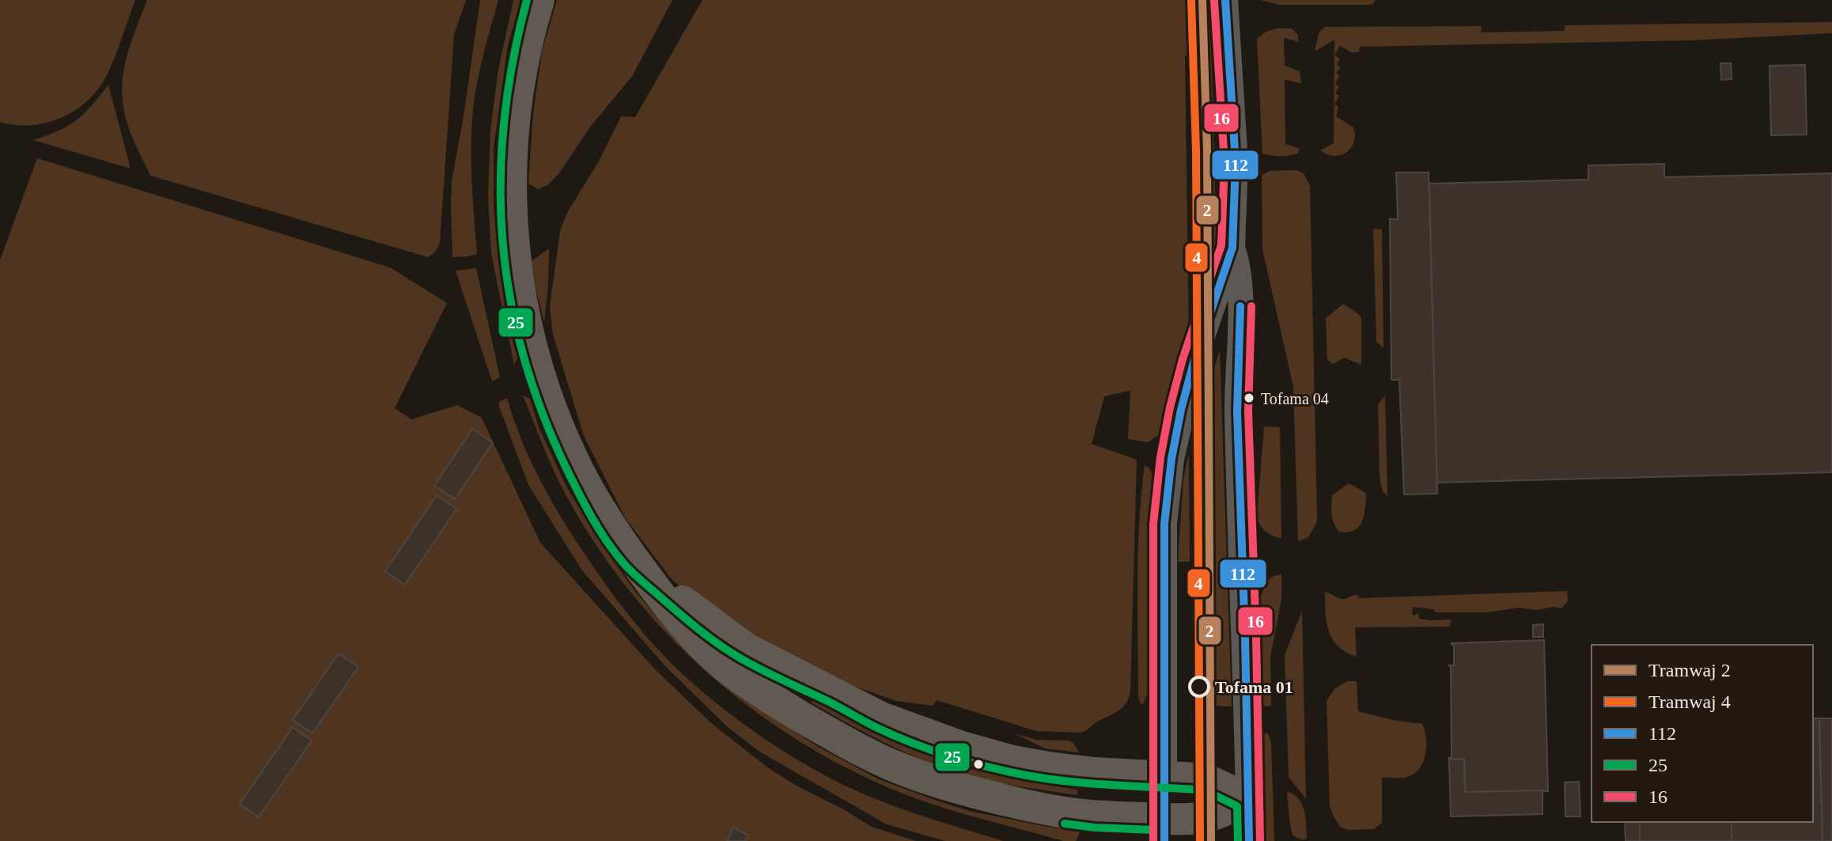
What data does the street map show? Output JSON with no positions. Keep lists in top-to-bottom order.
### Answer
{
  "places": ["Tofama 04", "Tofama 01"],
  "lines": [
    "tram line 2",
    "tram line 4",
    "transit line 112",
    "transit line 25",
    "transit line 16"
  ],
  "legend": [
    "Tramwaj 2",
    "Tramwaj 4",
    "112",
    "25",
    "16"
  ]
}
